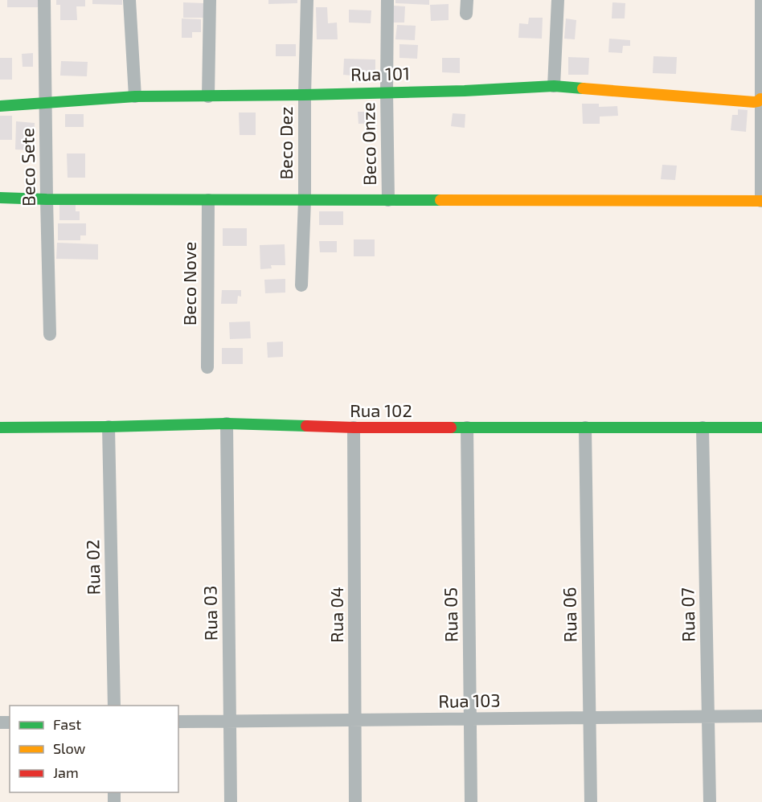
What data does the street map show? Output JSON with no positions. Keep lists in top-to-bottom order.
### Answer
{
  "streets": {
    "street": [
      "Rua 101",
      "Beco Dez",
      "Beco Onze",
      "Beco Sete",
      "Beco Nove",
      "Rua 102",
      "Rua 02",
      "Rua 03",
      "Rua 04",
      "Rua 05",
      "Rua 06",
      "Rua 07",
      "Rua 103"
    ]
  },
  "crossings": [
    ["Rua 101", "Beco Dez"],
    ["Rua 101", "Beco Onze"],
    ["Rua 101", "Beco Sete"],
    ["Rua 102", "Rua 02"],
    ["Rua 102", "Rua 03"],
    ["Rua 102", "Rua 04"],
    ["Rua 102", "Rua 05"],
    ["Rua 102", "Rua 06"],
    ["Rua 102", "Rua 07"],
    ["Rua 03", "Rua 103"],
    ["Rua 04", "Rua 103"],
    ["Rua 05", "Rua 103"],
    ["Rua 06", "Rua 103"],
    ["Rua 07", "Rua 103"]
  ],
  "legend": ["Fast", "Slow", "Jam"]
}
